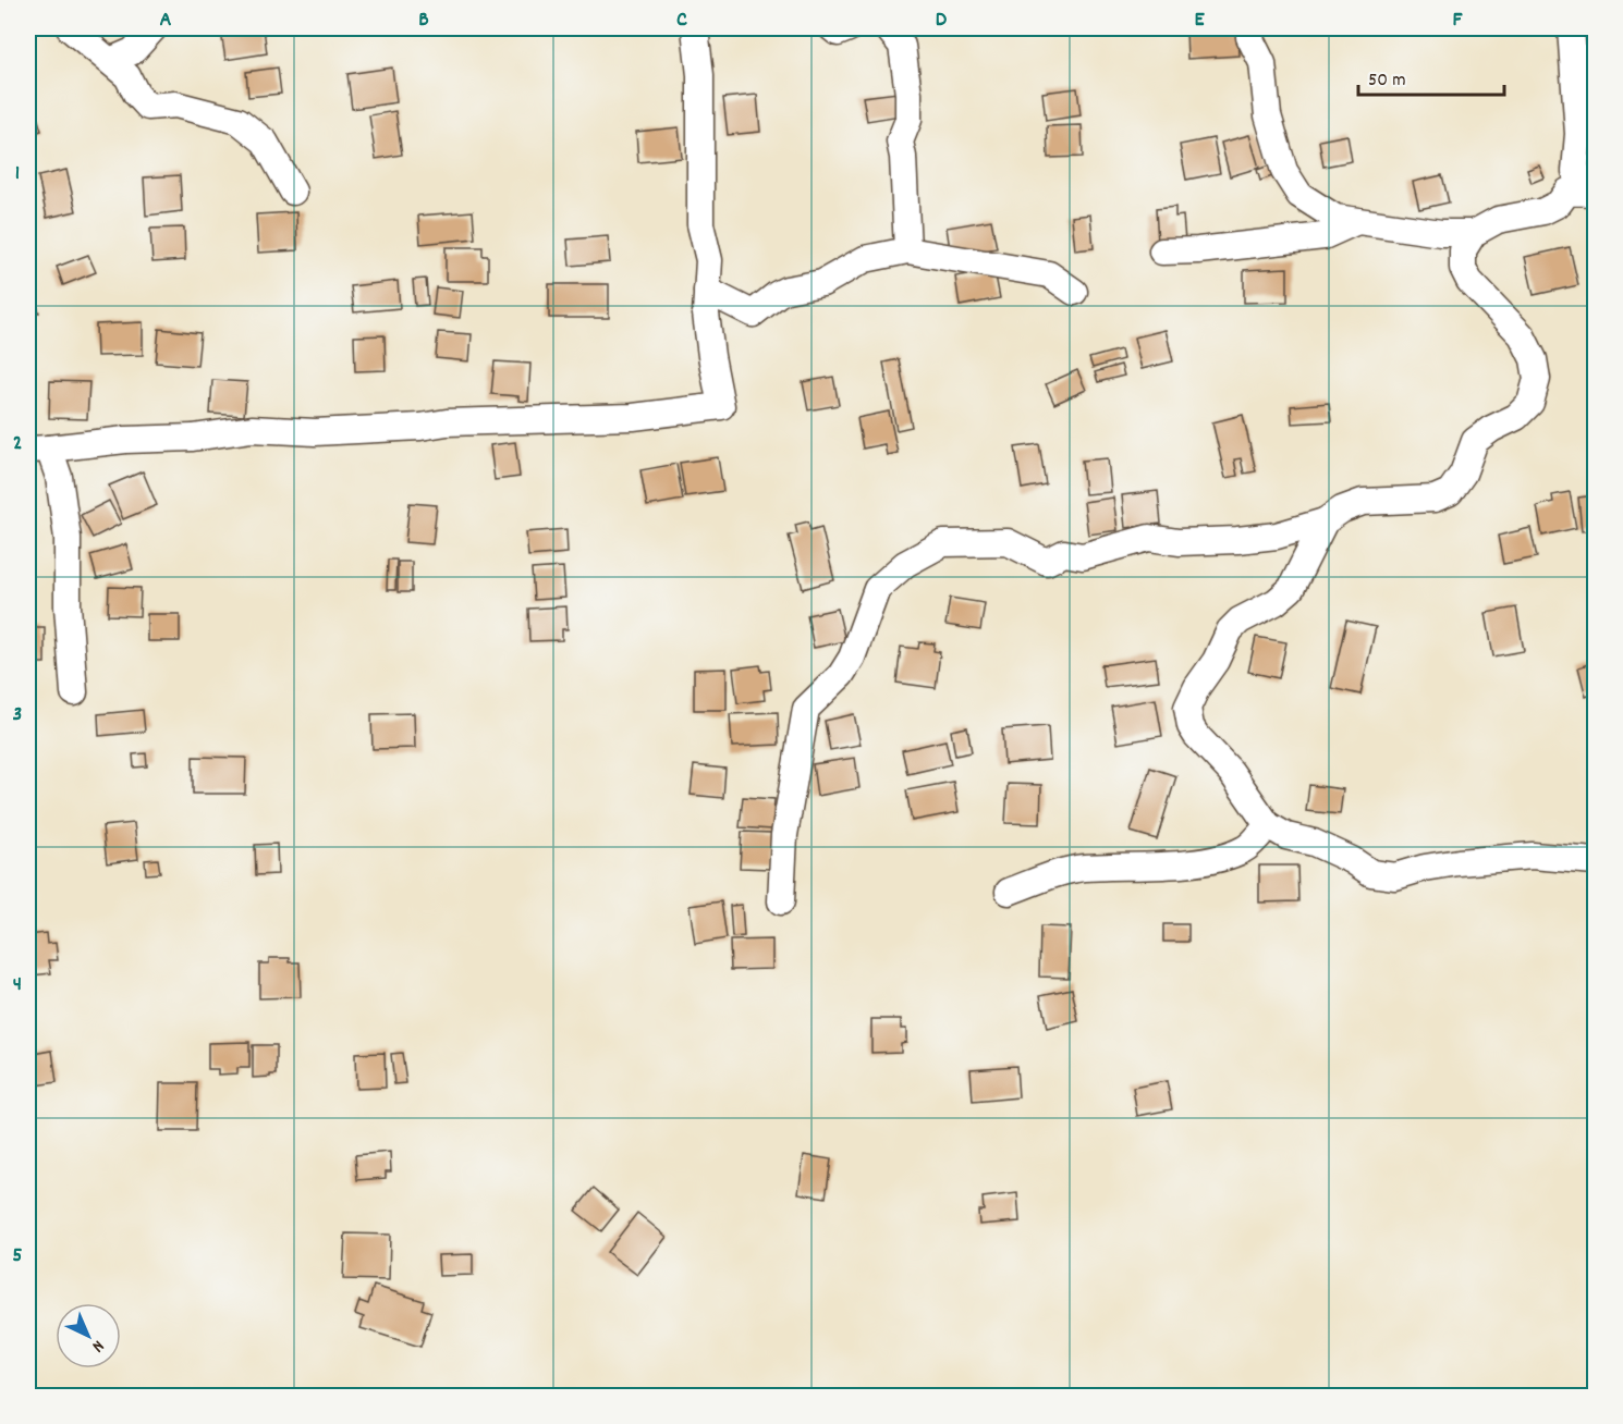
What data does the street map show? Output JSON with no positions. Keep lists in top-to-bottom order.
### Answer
{
  "scale_bar": "50 m",
  "north": "bottom right",
  "grid": {
    "columns": [
      "A",
      "B",
      "C",
      "D",
      "E",
      "F"
    ],
    "rows": [
      "1",
      "2",
      "3",
      "4",
      "5"
    ]
  }
}
